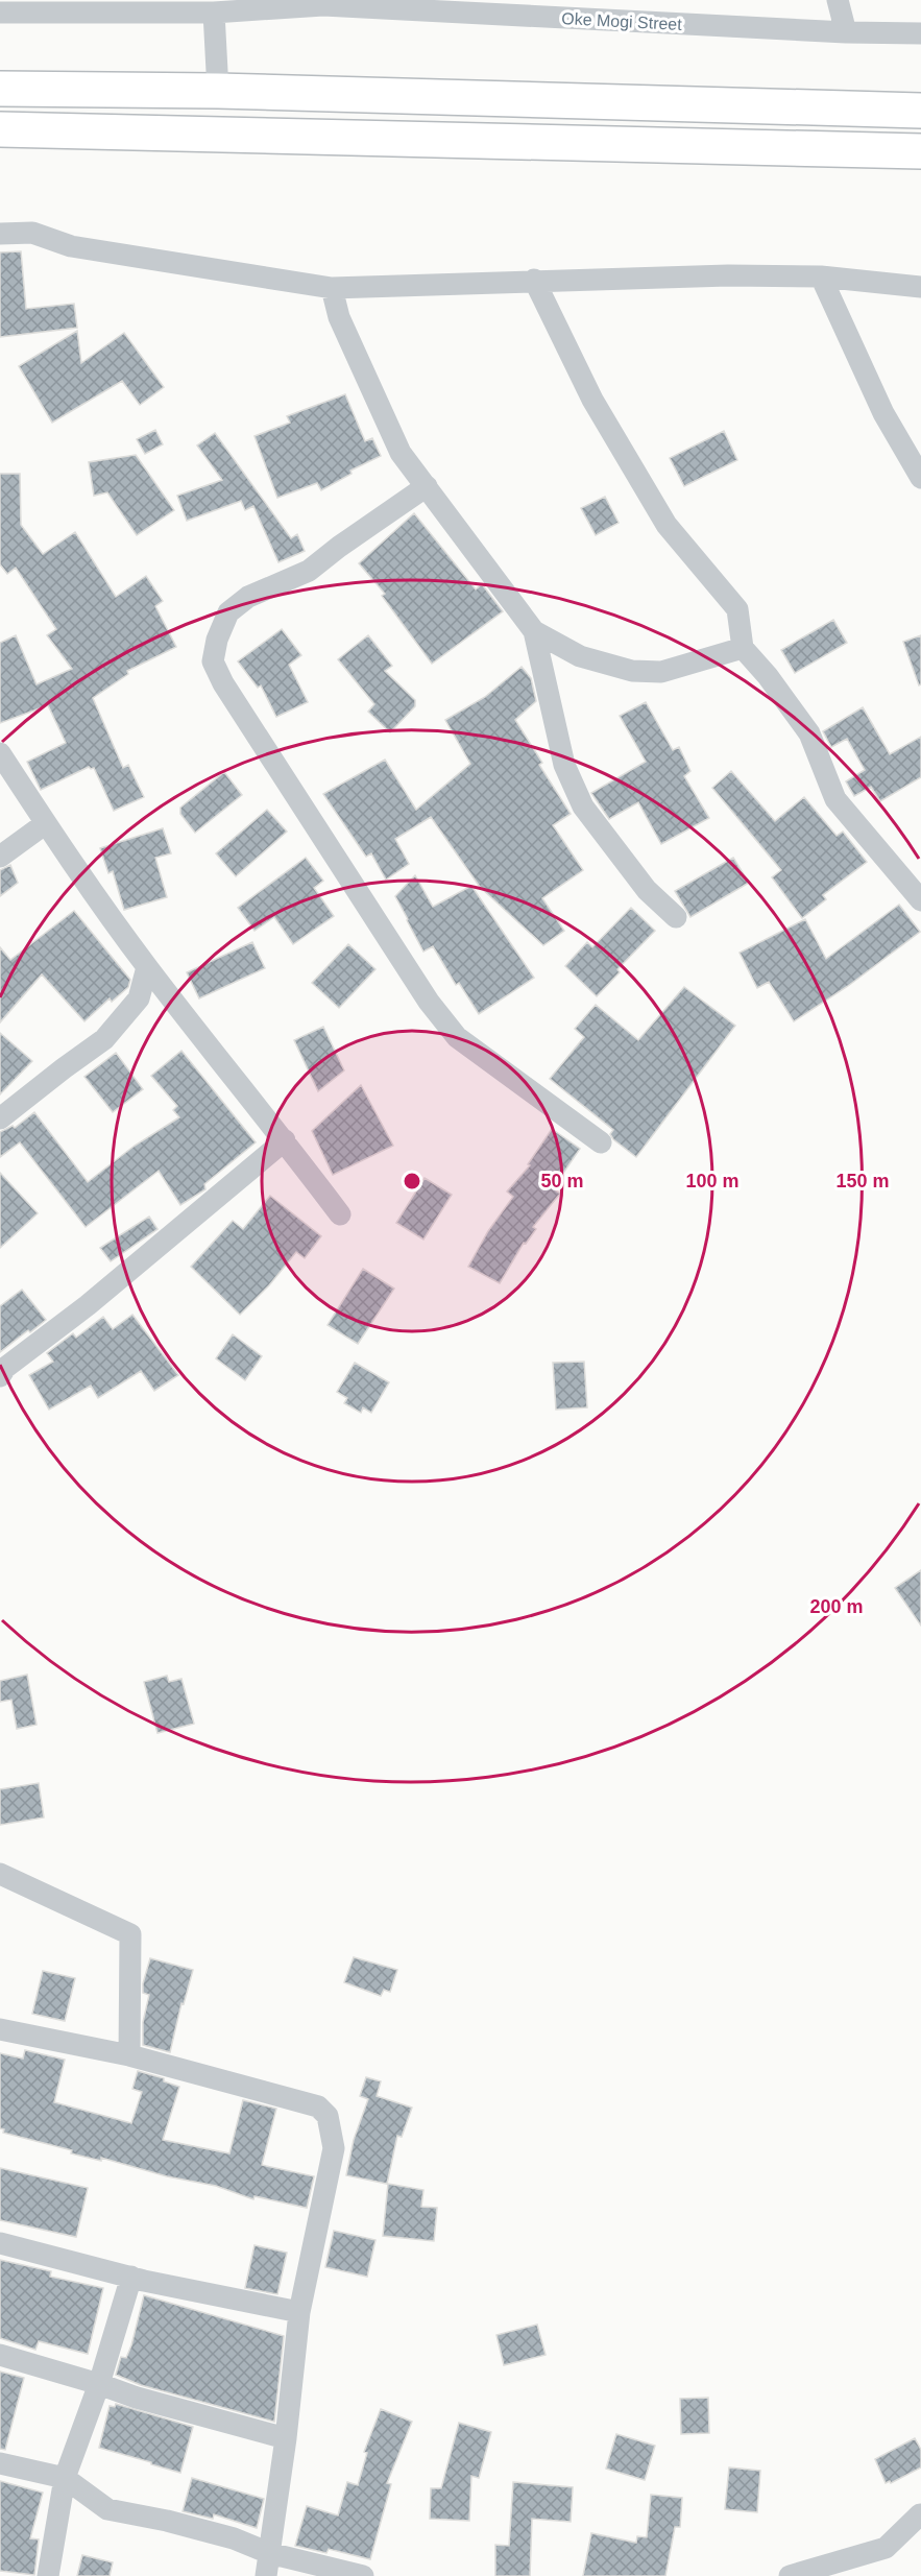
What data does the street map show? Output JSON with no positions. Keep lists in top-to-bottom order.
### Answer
{
  "streets": {
    "street": ["Oke Mogi Street"]
  },
  "rings": [
    "50 m",
    "100 m",
    "150 m",
    "200 m"
  ]
}
